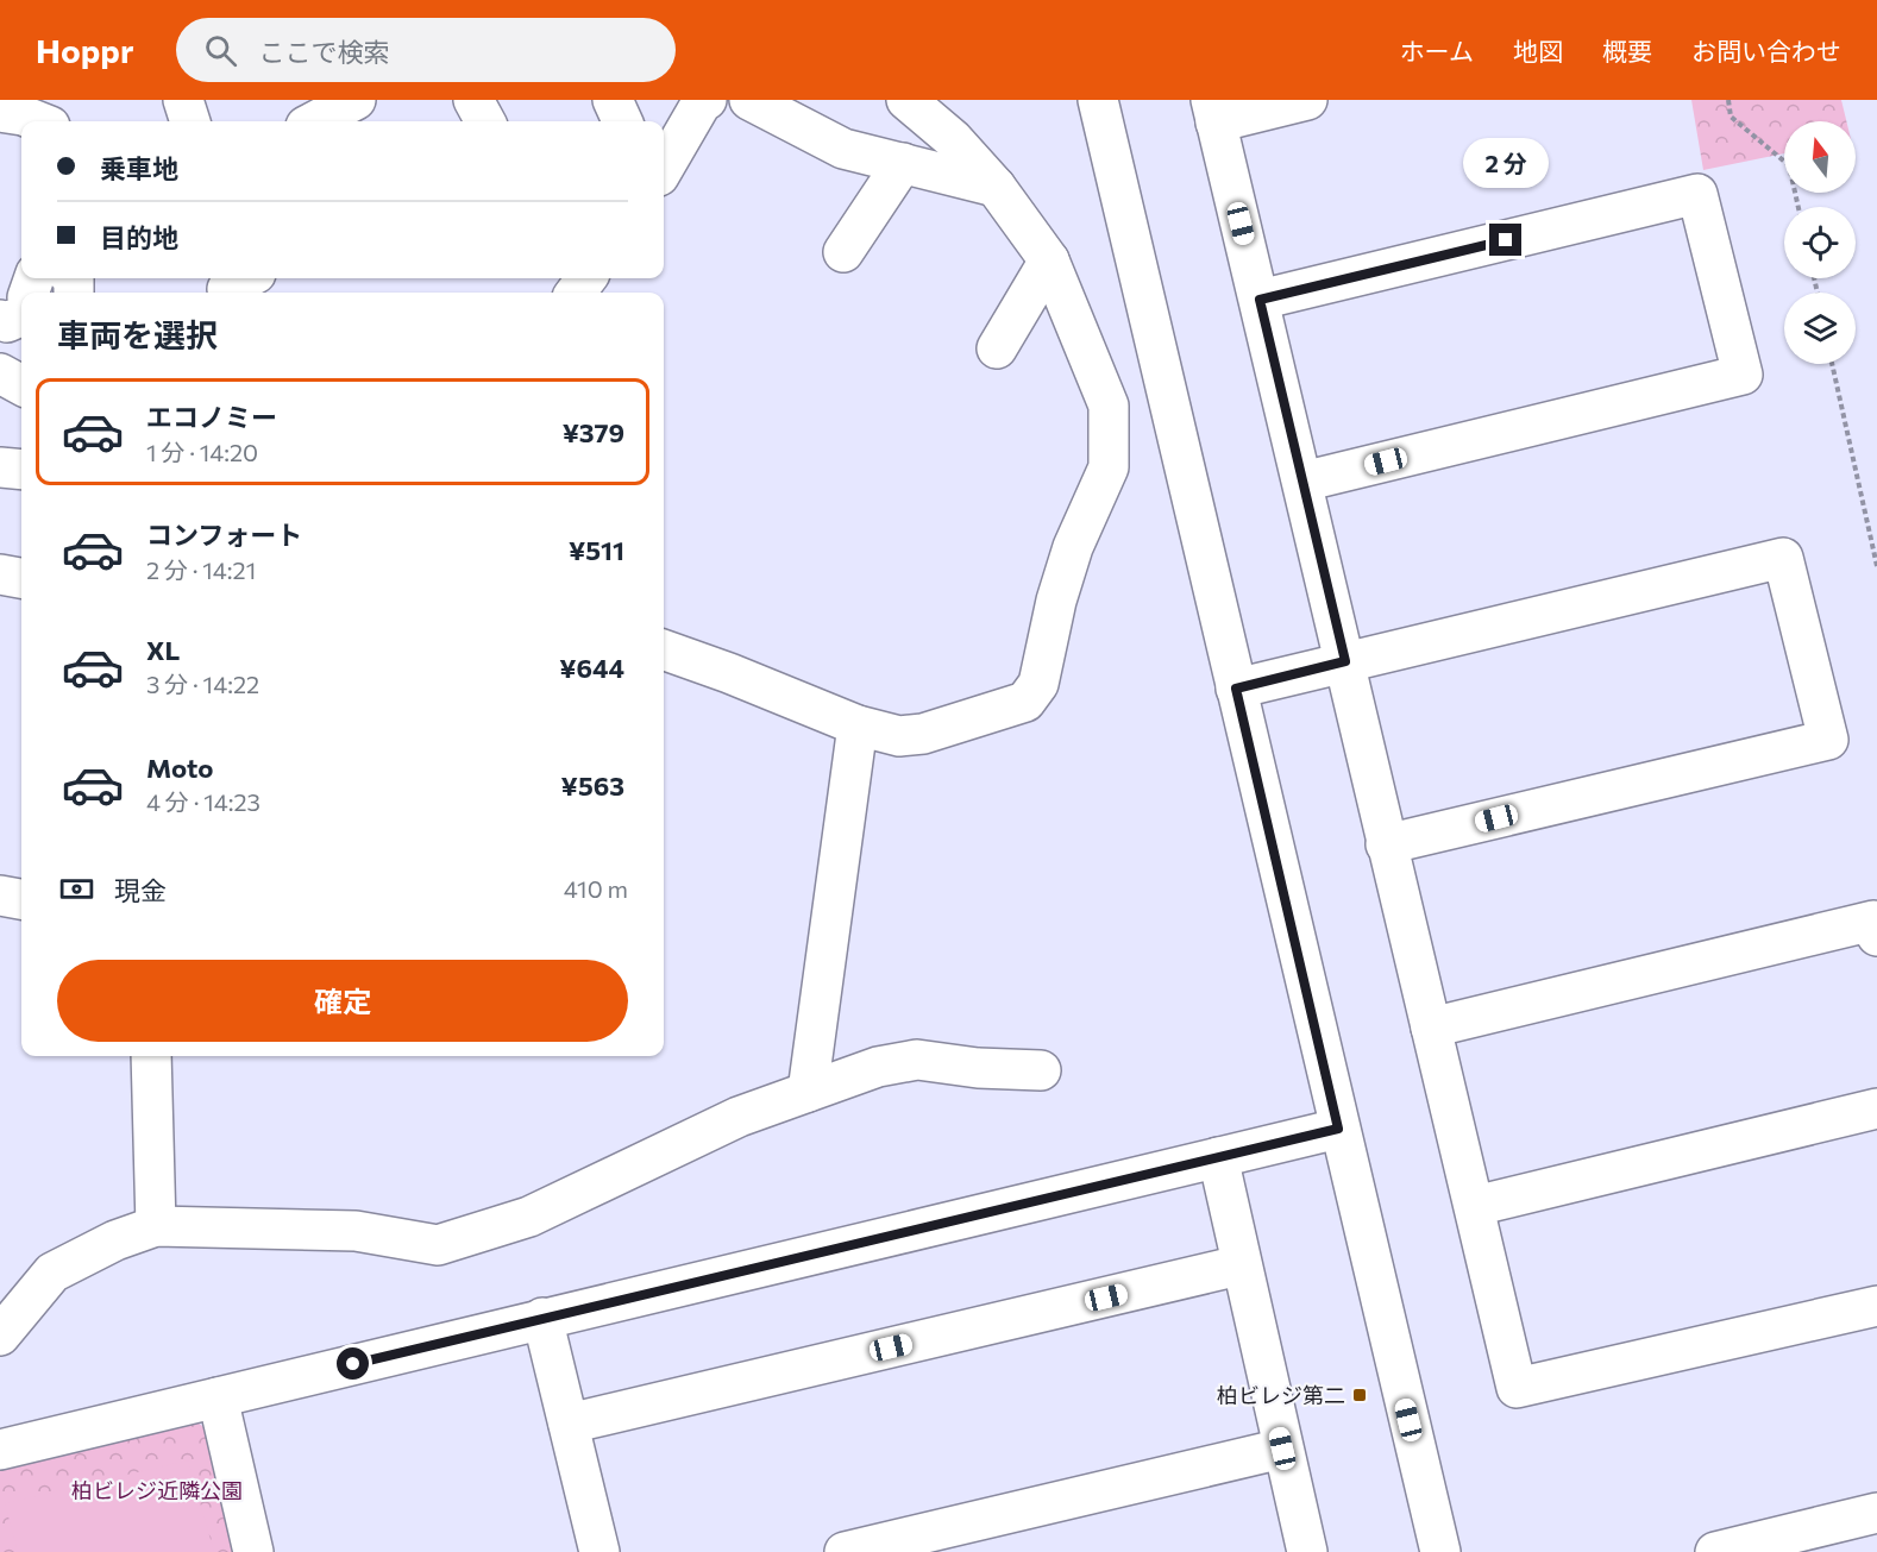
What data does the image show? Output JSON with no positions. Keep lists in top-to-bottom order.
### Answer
{
  "parks": ["柏ビレジ近隣公園"],
  "places": {
    "transit": ["柏ビレジ第二"]
  },
  "north": "top",
  "page": {
    "header": "Hoppr",
    "search": "ここで検索",
    "nav": [
      "ホーム",
      "地図",
      "概要",
      "お問い合わせ"
    ],
    "banner": ["乗車地", "目的地"],
    "bubble": "2 分",
    "heading": "車両を選択",
    "list": [
      {
        "name": "エコノミー",
        "note": "1 分 · 14:20",
        "value": "¥379"
      },
      {
        "name": "コンフォート",
        "note": "2 分 · 14:21",
        "value": "¥511"
      },
      {
        "name": "XL",
        "note": "3 分 · 14:22",
        "value": "¥644"
      },
      {
        "name": "Moto",
        "note": "4 分 · 14:23",
        "value": "¥563"
      }
    ],
    "pay": ["現金", "410 m"],
    "buttons": "確定"
  }
}
